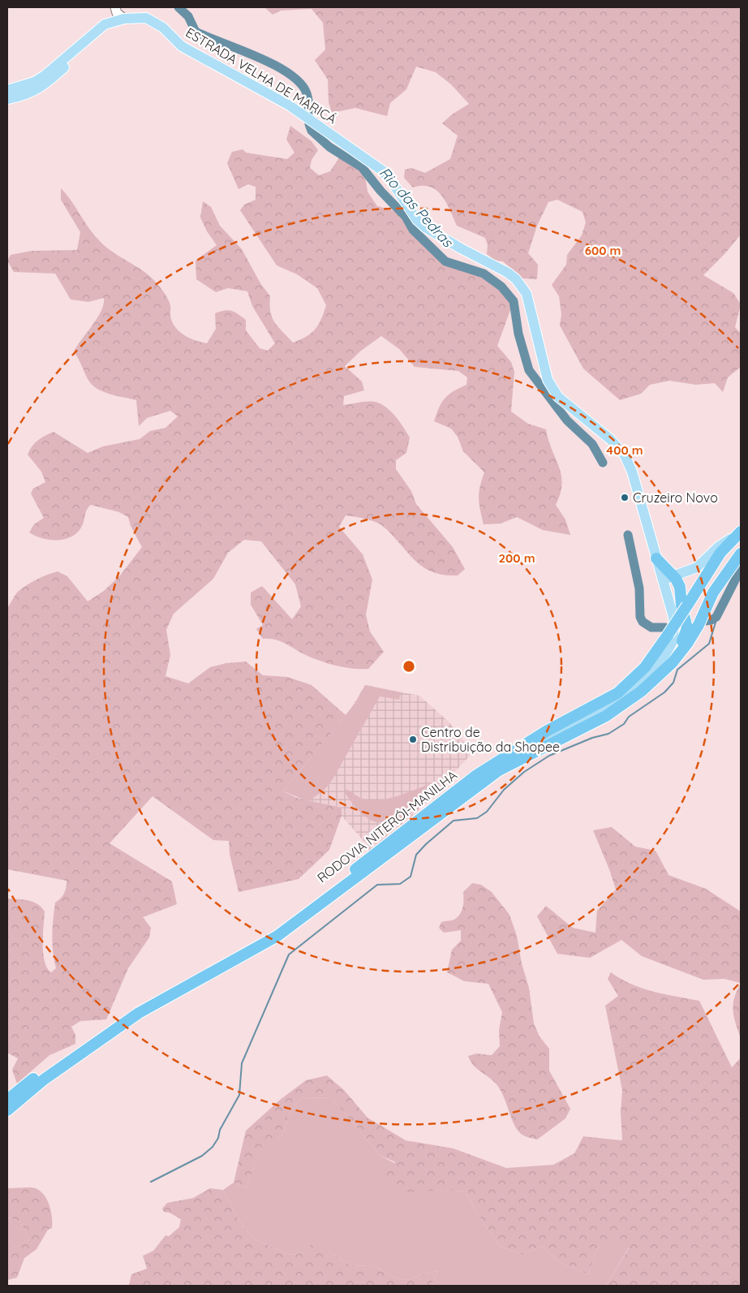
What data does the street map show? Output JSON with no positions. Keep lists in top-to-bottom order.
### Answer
{
  "streets": {
    "highway": ["RODOVIA NITERÓI-MANILHA"],
    "main road": ["ESTRADA VELHA DE MARICÁ"]
  },
  "water": ["Rio das Pedras"],
  "places": ["Cruzeiro Novo", "Centro de Distribuição da Shopee"],
  "rings": ["600 m", "400 m", "200 m"]
}
